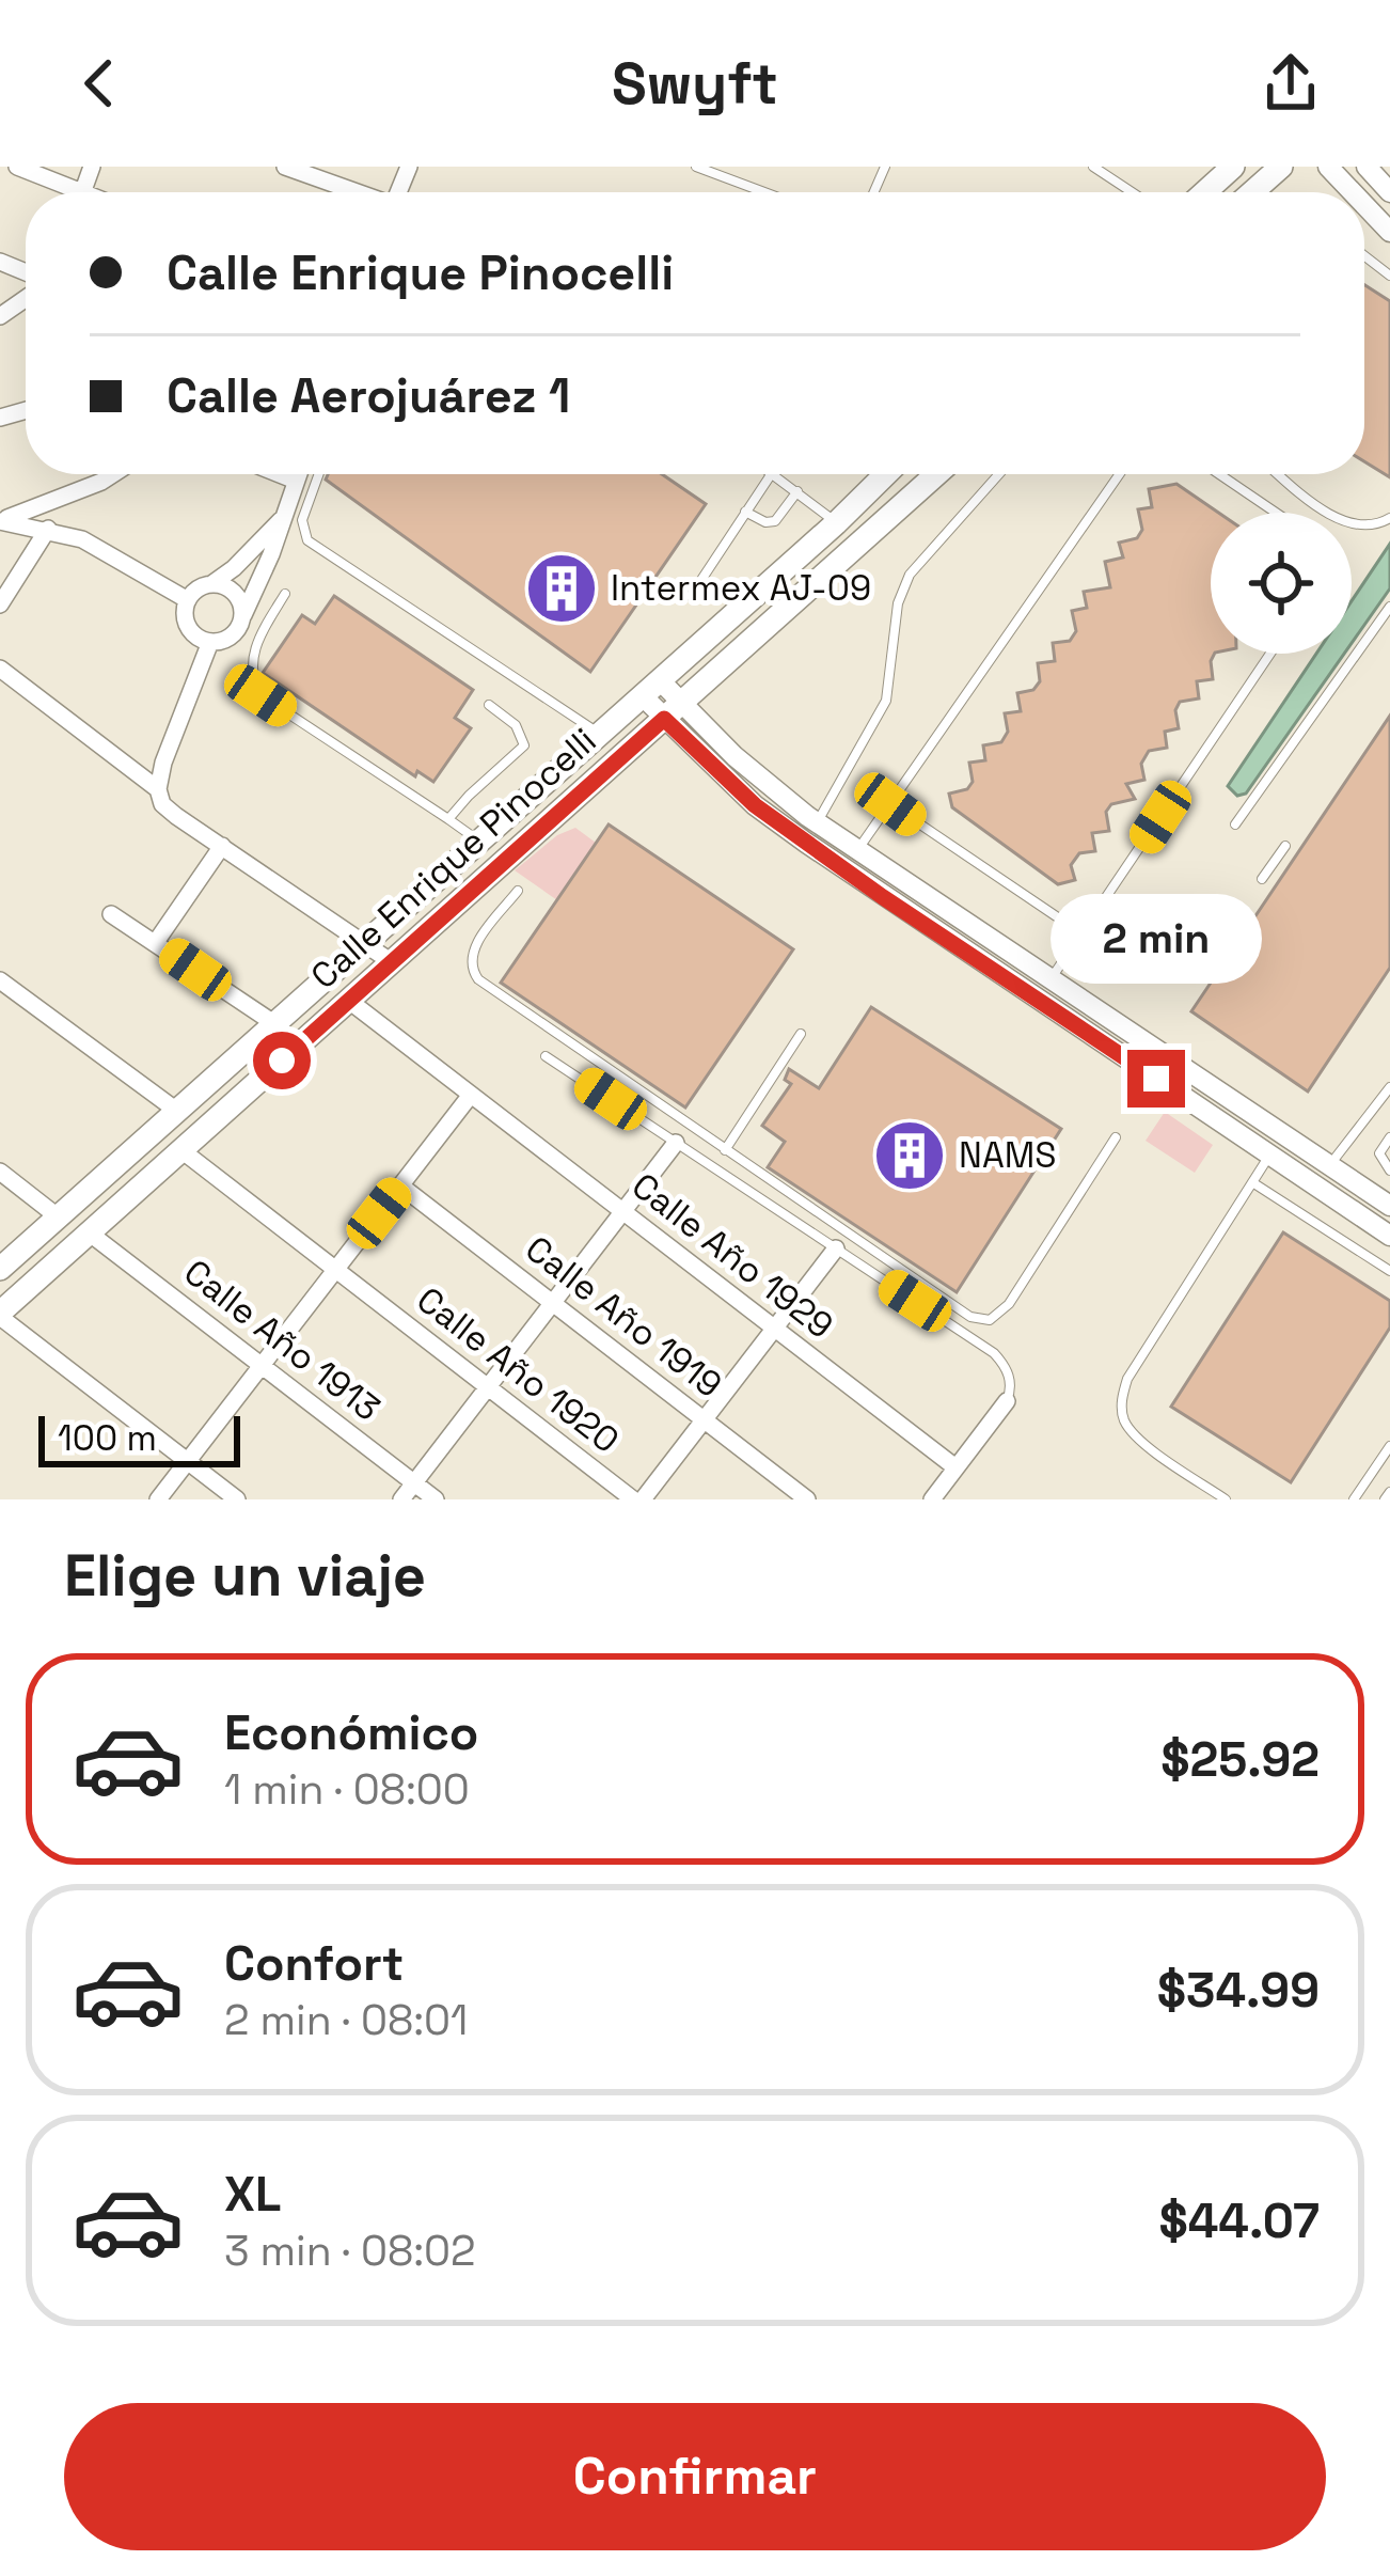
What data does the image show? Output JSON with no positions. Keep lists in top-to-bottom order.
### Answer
{
  "streets": {
    "main road": ["Calle Enrique Pinocelli"],
    "street": [
      "Calle Año 1929",
      "Calle Año 1919",
      "Calle Año 1913",
      "Calle Año 1920"
    ]
  },
  "crossings": [
    ["Calle Enrique Pinocelli", "Calle Año 1929"],
    ["Calle Enrique Pinocelli", "Calle Año 1913"],
    ["Calle Enrique Pinocelli", "Calle Año 1920"]
  ],
  "places": {
    "building": ["Intermex AJ-09", "NAMS"]
  },
  "scale_bar": "100 m",
  "page": {
    "header": "Swyft",
    "banner": ["Calle Enrique Pinocelli", "Calle Aerojuárez 1"],
    "bubble": "2 min",
    "scale": "100 m",
    "heading": "Elige un viaje",
    "list": [
      {
        "name": "Económico",
        "note": "1 min · 08:00",
        "value": "$25.92"
      },
      {
        "name": "Confort",
        "note": "2 min · 08:01",
        "value": "$34.99"
      },
      {
        "name": "XL",
        "note": "3 min · 08:02",
        "value": "$44.07"
      }
    ],
    "buttons": "Confirmar"
  }
}
